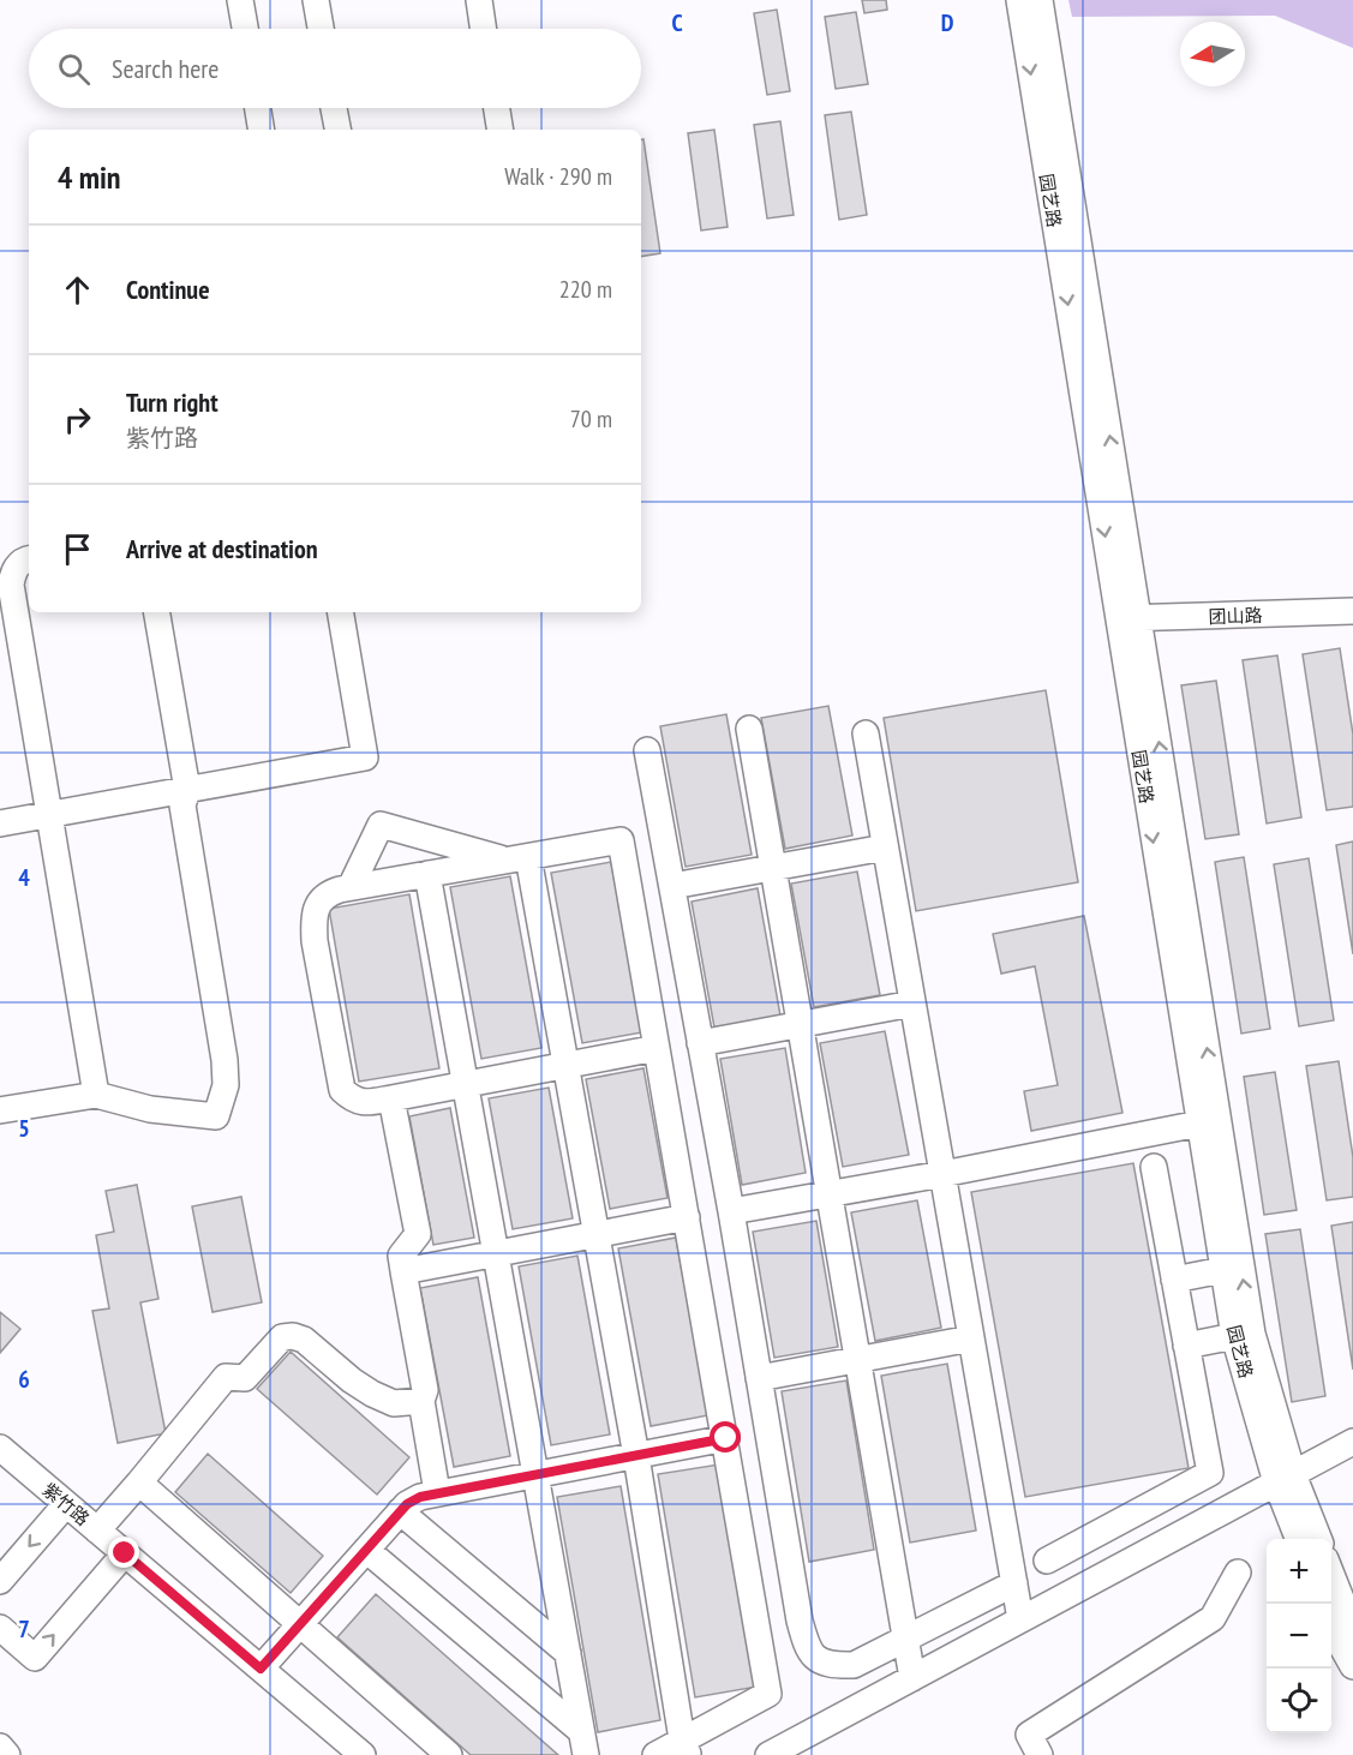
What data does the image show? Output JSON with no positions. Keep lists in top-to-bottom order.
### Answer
{
  "streets": {
    "street": ["园艺路", "团山路", "紫竹路"]
  },
  "crossings": [
    ["园艺路", "团山路"]
  ],
  "north": "left",
  "page": {
    "search": "Search here",
    "heading": ["4 min", "Walk · 290 m"],
    "list": [
      ["Continue", "220 m"],
      ["Turn right", "紫竹路", "70 m"],
      "Arrive at destination"
    ],
    "map_buttons": ["+", "−"]
  },
  "grid": {
    "columns": ["C", "D"],
    "rows": [
      "4",
      "5",
      "6",
      "7"
    ]
  }
}
